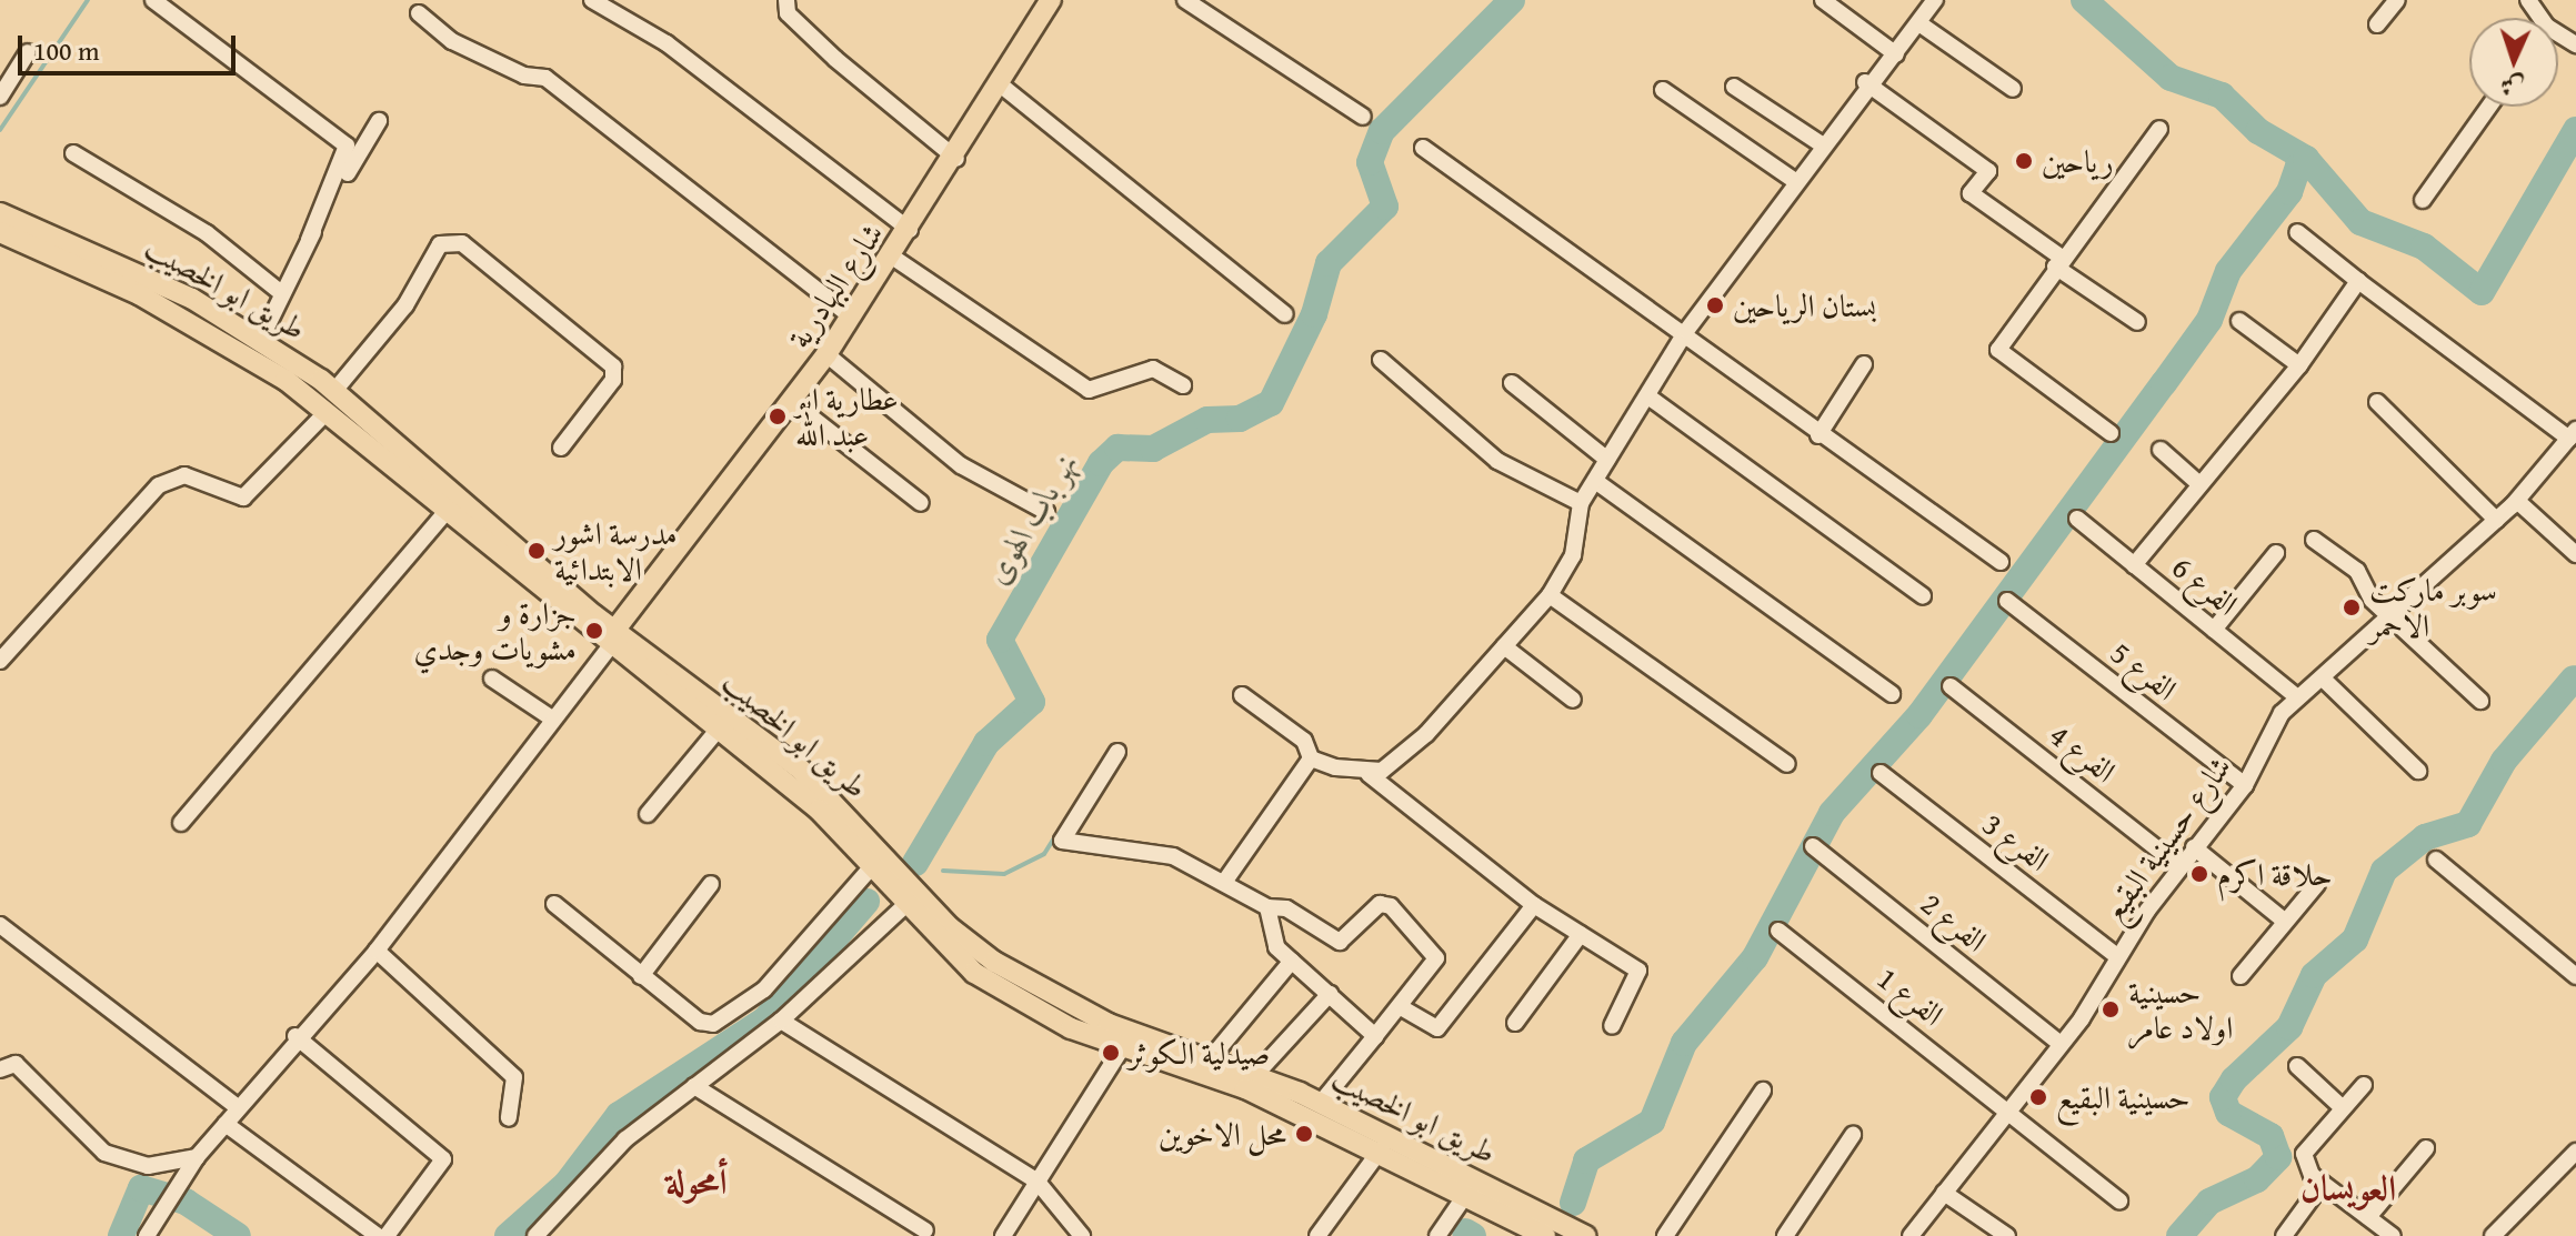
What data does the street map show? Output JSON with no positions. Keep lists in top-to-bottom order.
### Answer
{
  "streets": {
    "main road": ["شارع البهادرية", "طريق ابو الخصيب"],
    "street": [
      "الفرع 6",
      "الفرع 5",
      "الفرع 4",
      "شارع حسينية البقيع",
      "الفرع 3",
      "الفرع 2",
      "الفرع 1"
    ]
  },
  "crossings": [
    ["شارع البهادرية", "طريق ابو الخصيب"],
    ["الفرع 6", "شارع حسينية البقيع"],
    ["الفرع 5", "شارع حسينية البقيع"],
    ["الفرع 4", "شارع حسينية البقيع"],
    ["شارع حسينية البقيع", "الفرع 3"],
    ["شارع حسينية البقيع", "الفرع 2"],
    ["شارع حسينية البقيع", "الفرع 1"]
  ],
  "districts": ["أمحولة", "العويسان"],
  "water": ["نهر باب الهوى"],
  "places": [
    "رياحين",
    "بستان الرياحين",
    "عطارية ابو عبد الله",
    "مدرسة اشور الابتدائية",
    "سوبر ماركت الاحمر",
    "جزارة و مشويات وجدي",
    "حلاقة اكرم",
    "حسينية اولاد عامر",
    "صيدلية الكوثر",
    "حسينية البقيع",
    "محل الاخوين"
  ],
  "scale_bar": "100 m",
  "north": "bottom"
}
